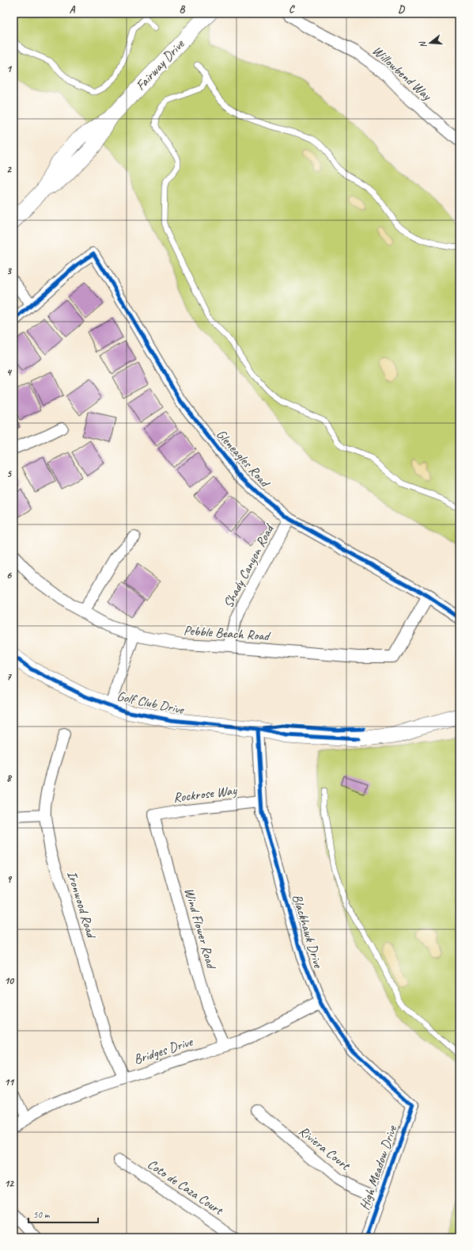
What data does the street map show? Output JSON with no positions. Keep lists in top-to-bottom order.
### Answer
{
  "streets": {
    "street": [
      "Fairway Drive",
      "Willowbend Way",
      "Gleneagles Road",
      "Shady Canyon Road",
      "Pebble Beach Road",
      "Golf Club Drive",
      "Rockrose Way",
      "Ironwood Road",
      "Wind Flower Road",
      "Blackhawk Drive",
      "Bridges Drive",
      "Riviera Court",
      "High Meadow Drive",
      "Coto de Caza Court"
    ]
  },
  "crossings": [
    ["Gleneagles Road", "Shady Canyon Road"],
    ["Gleneagles Road", "Pebble Beach Road"],
    ["Shady Canyon Road", "Pebble Beach Road"],
    ["Golf Club Drive", "Blackhawk Drive"],
    ["Rockrose Way", "Wind Flower Road"],
    ["Rockrose Way", "Blackhawk Drive"],
    ["Ironwood Road", "Bridges Drive"],
    ["Wind Flower Road", "Bridges Drive"],
    ["Blackhawk Drive", "Bridges Drive"],
    ["Blackhawk Drive", "High Meadow Drive"],
    ["Riviera Court", "High Meadow Drive"]
  ],
  "scale_bar": "50 m",
  "north": "left",
  "grid": {
    "columns": [
      "A",
      "B",
      "C",
      "D"
    ],
    "rows": [
      "1",
      "2",
      "3",
      "4",
      "5",
      "6",
      "7",
      "8",
      "9",
      "10",
      "11",
      "12"
    ]
  }
}
